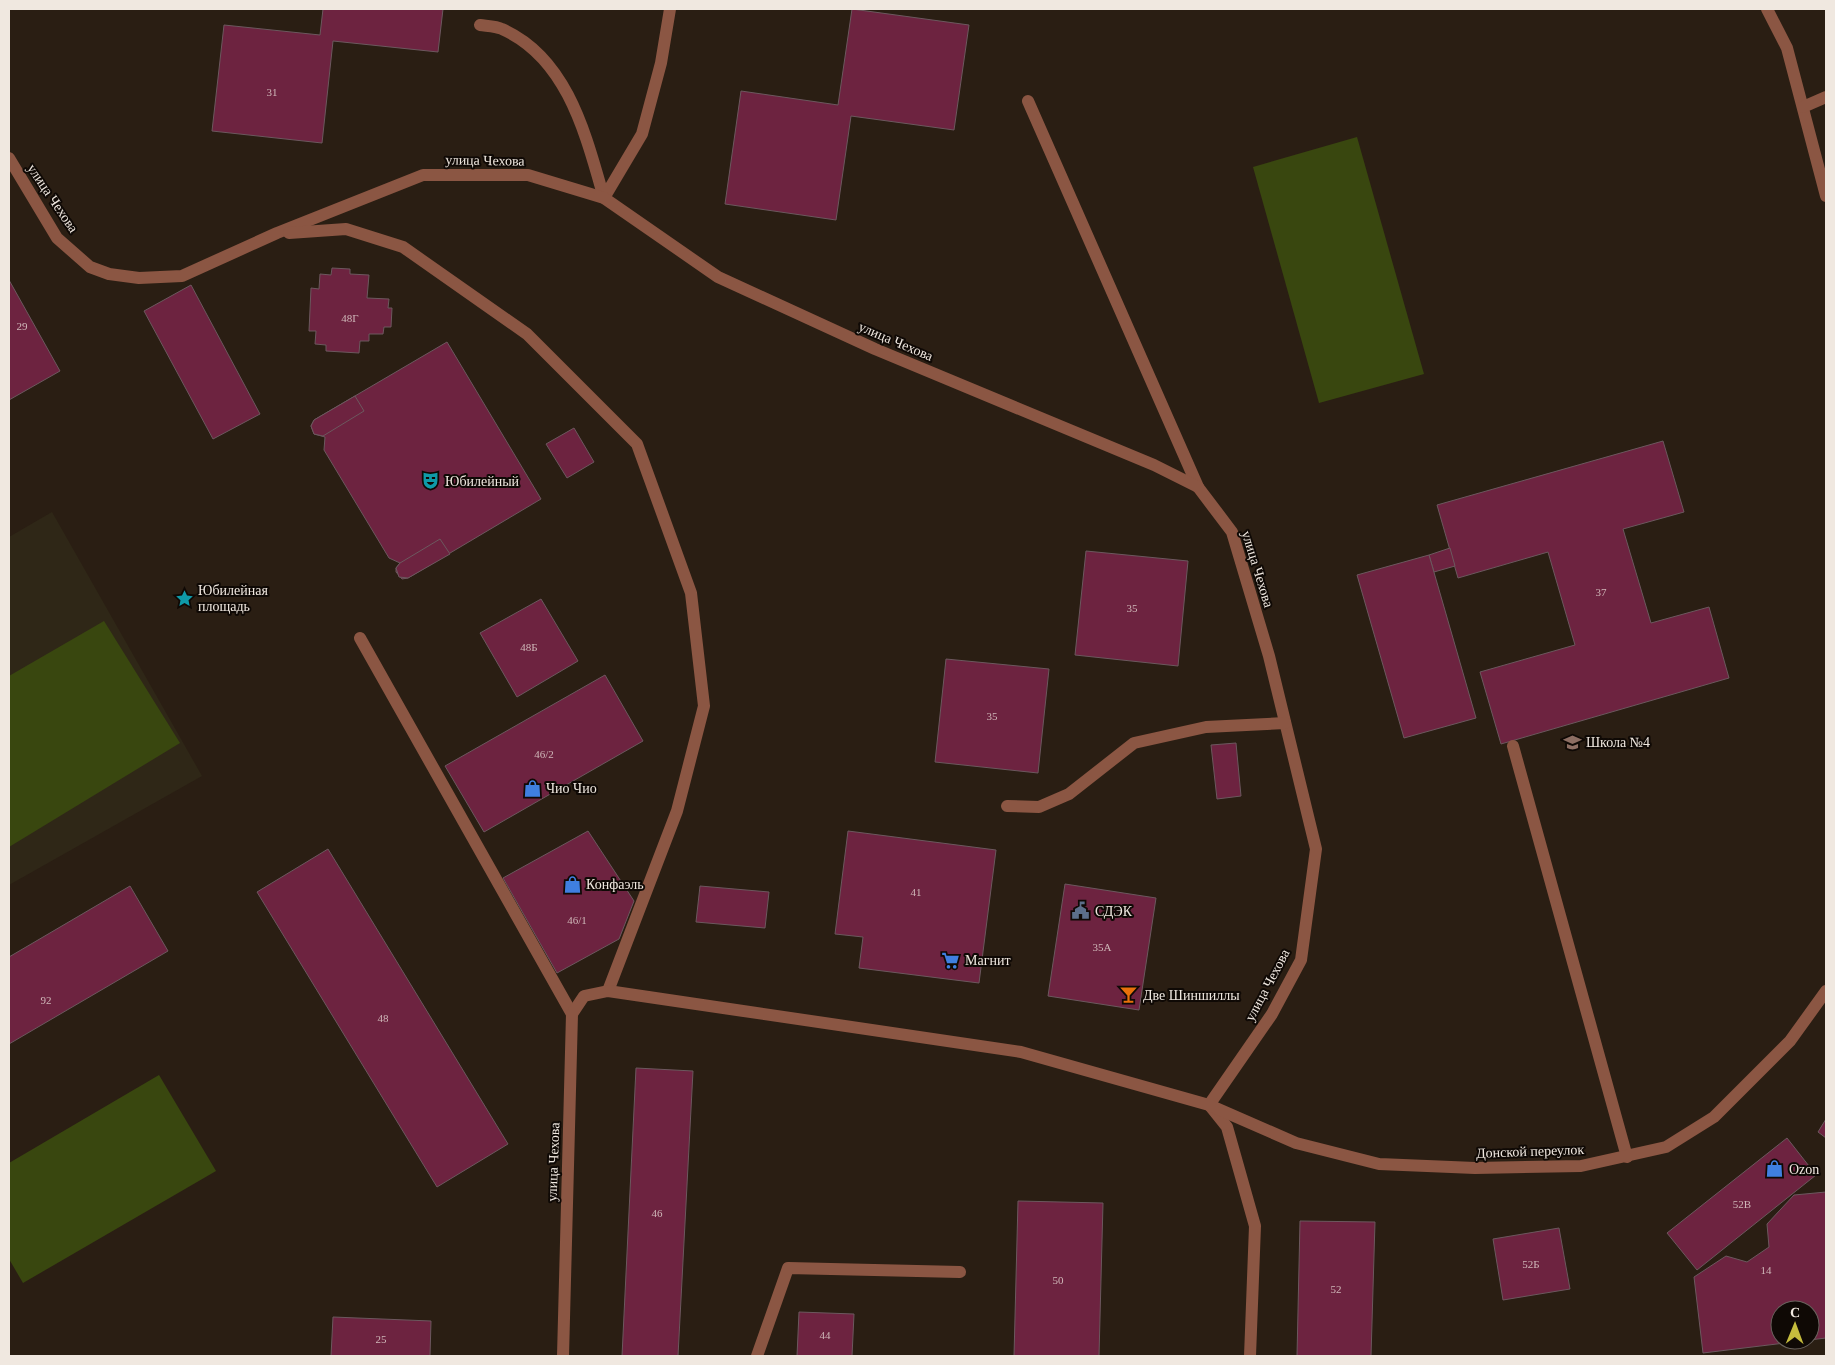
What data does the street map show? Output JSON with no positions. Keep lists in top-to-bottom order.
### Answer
{
  "streets": {
    "street": ["улица Чехова", "Донской переулок"]
  },
  "crossings": [
    ["улица Чехова", "Донской переулок"]
  ],
  "places": {
    "theatre": ["Юбилейный"],
    "place": ["Юбилейная площадь"],
    "school or university": ["Школа №4"],
    "shop": ["Чио Чио", "Конфаэль", "Ozon"],
    "public building": ["СДЭК"],
    "supermarket": ["Магнит"],
    "bar": ["Две Шиншиллы"]
  },
  "house_numbers": [
    "31",
    "48Г",
    "29",
    "37",
    "35",
    "48Б",
    "35",
    "46/2",
    "41",
    "46/1",
    "35А",
    "92",
    "48",
    "52В",
    "46",
    "52Б",
    "14",
    "50",
    "52",
    "44",
    "25"
  ],
  "north": "top"
}
